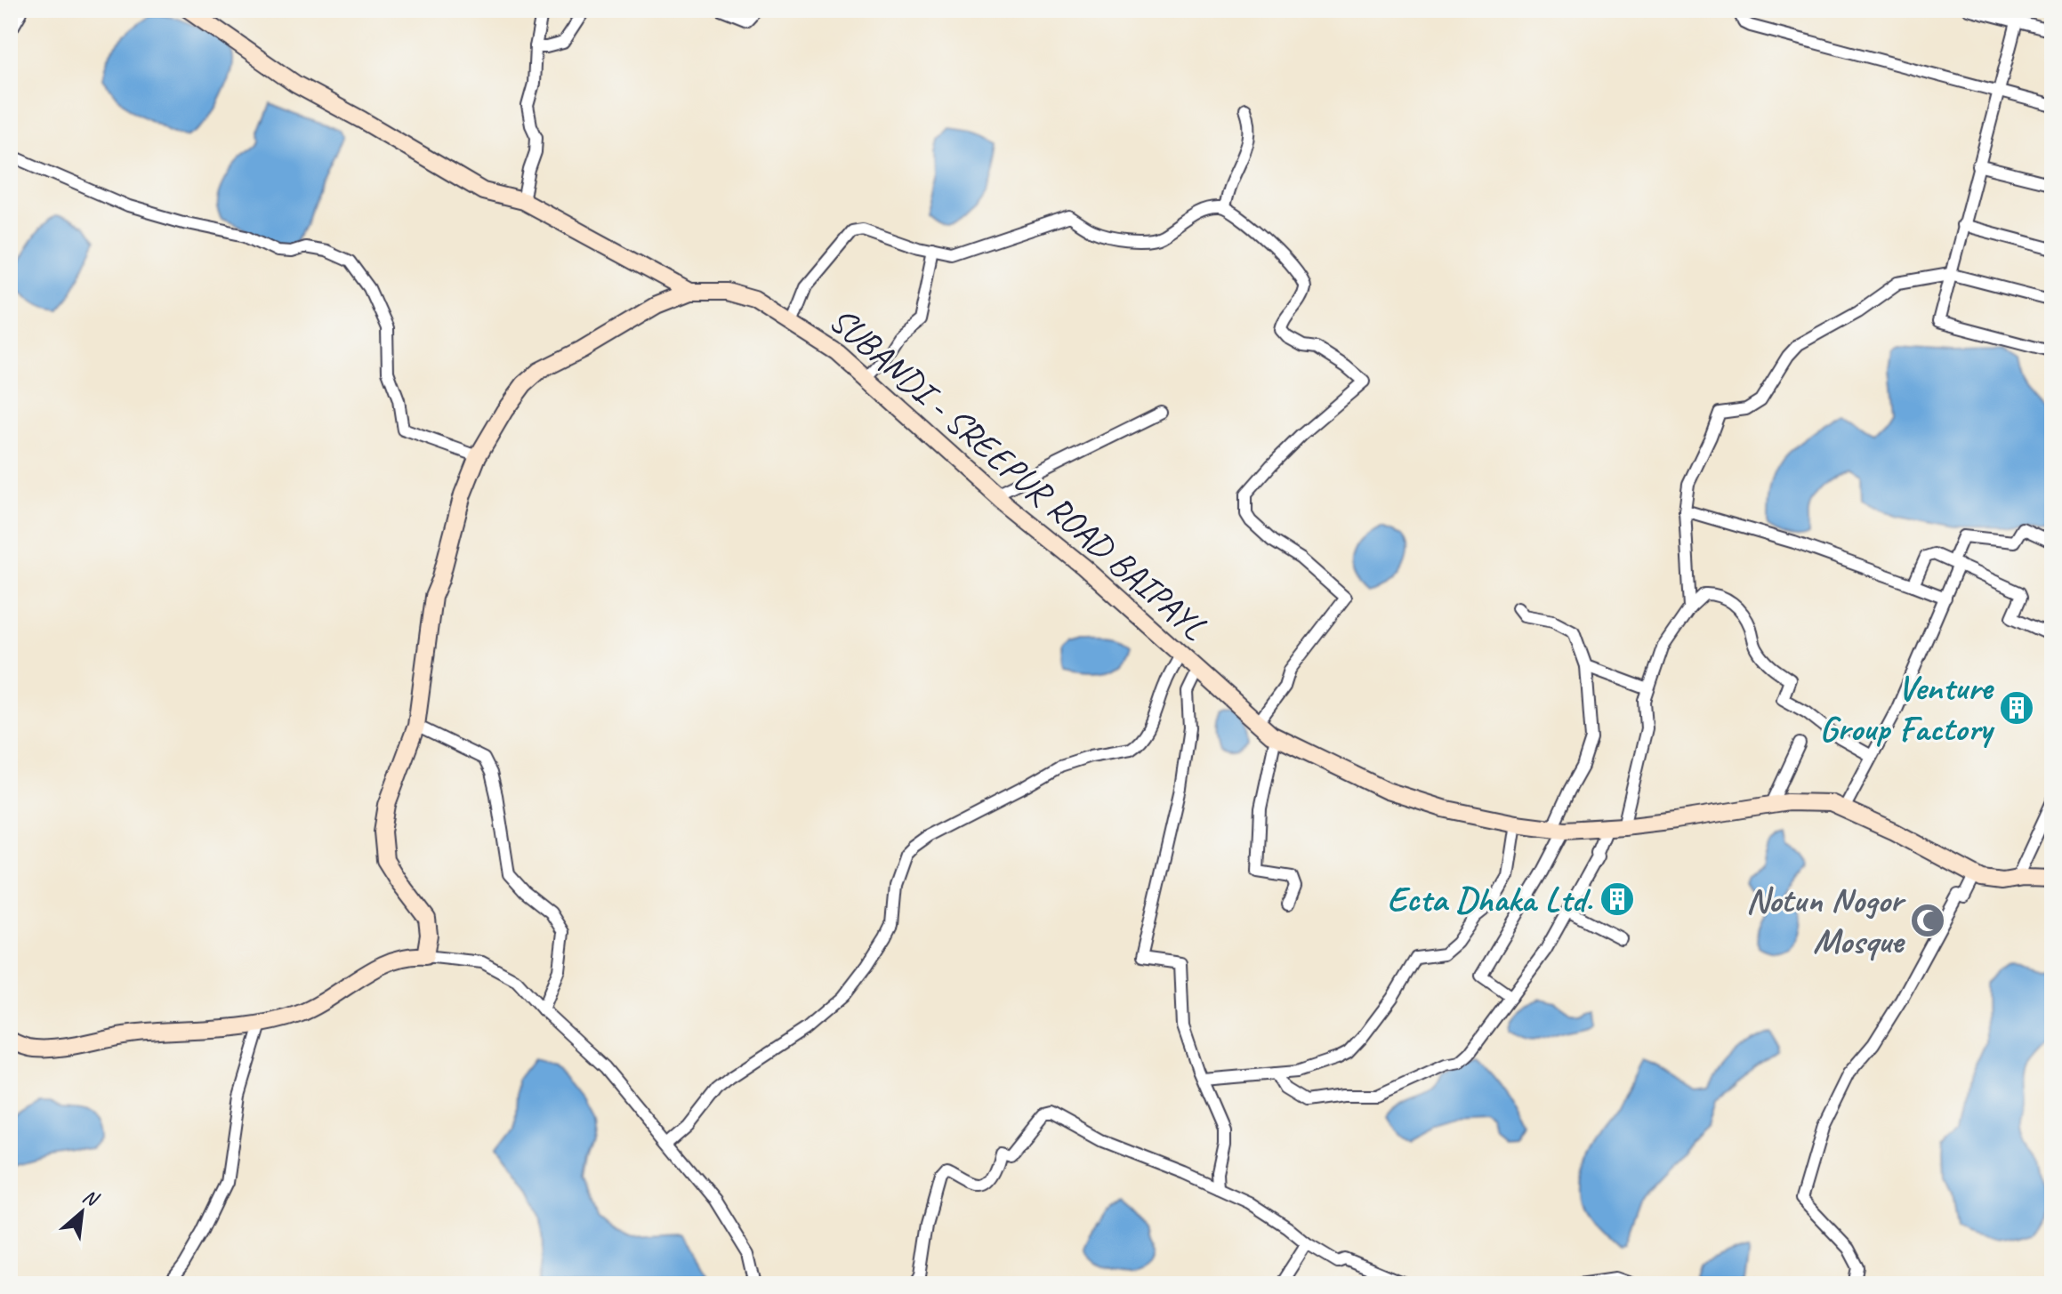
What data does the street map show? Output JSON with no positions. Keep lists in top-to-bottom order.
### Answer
{
  "streets": {
    "street": ["SUBANDI - SREEPUR ROAD BAIPAYL"]
  },
  "places": {
    "building": ["Venture Group Factory", "Ecta Dhaka Ltd."],
    "mosque": ["Notun Nogor Mosque"]
  },
  "north": "top right"
}
